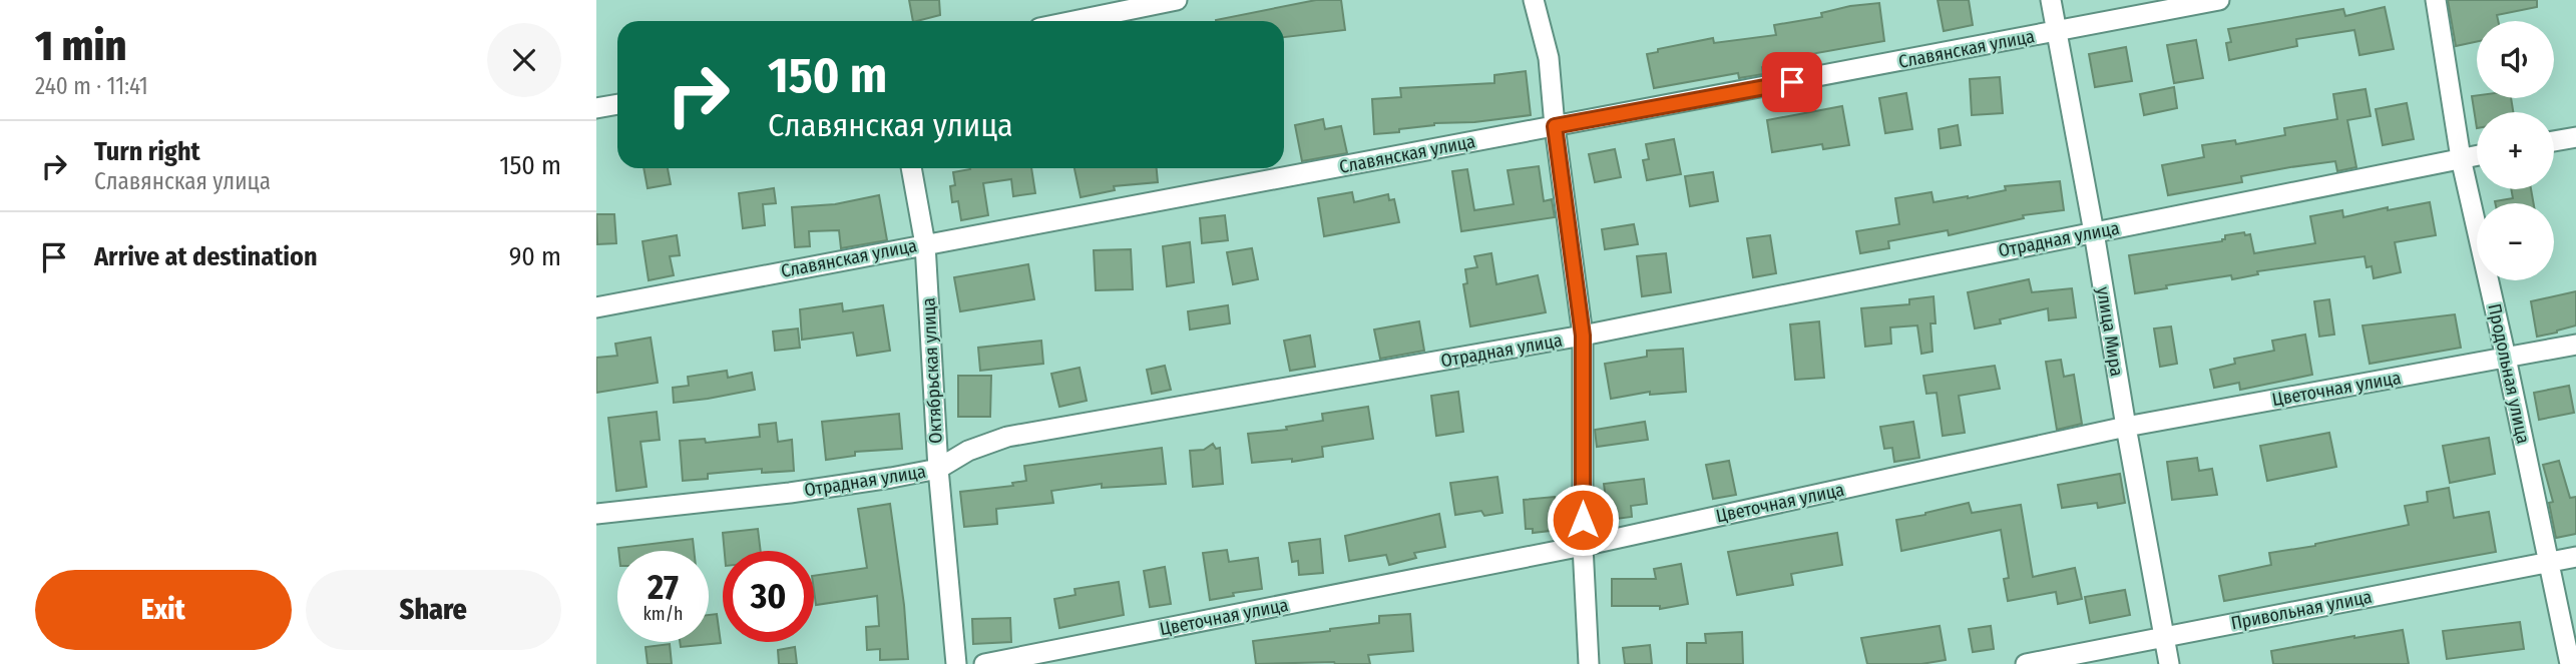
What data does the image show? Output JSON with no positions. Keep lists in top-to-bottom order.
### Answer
{
  "streets": {
    "street": [
      "Славянская улица",
      "Отрадная улица",
      "улица Мира",
      "Октябрьская улица",
      "Продольная улица",
      "Цветочная улица",
      "Привольная улица"
    ]
  },
  "crossings": [
    ["Славянская улица", "улица Мира"],
    ["Славянская улица", "Октябрьская улица"],
    ["Отрадная улица", "улица Мира"],
    ["Отрадная улица", "Октябрьская улица"],
    ["Отрадная улица", "Продольная улица"],
    ["улица Мира", "Цветочная улица"],
    ["улица Мира", "Привольная улица"],
    ["Продольная улица", "Цветочная улица"],
    ["Продольная улица", "Привольная улица"]
  ],
  "page": {
    "heading": ["1 min", "240 m · 11:41"],
    "map_buttons": ["+", "−"],
    "turn": ["150 m", "Славянская улица"],
    "list": [
      {
        "name": "Turn right",
        "note": "Славянская улица",
        "value": "150 m"
      },
      {
        "name": "Arrive at destination",
        "value": "90 m"
      }
    ],
    "speed": "27 km/h",
    "limit": "30",
    "buttons": ["Exit", "Share"]
  }
}
